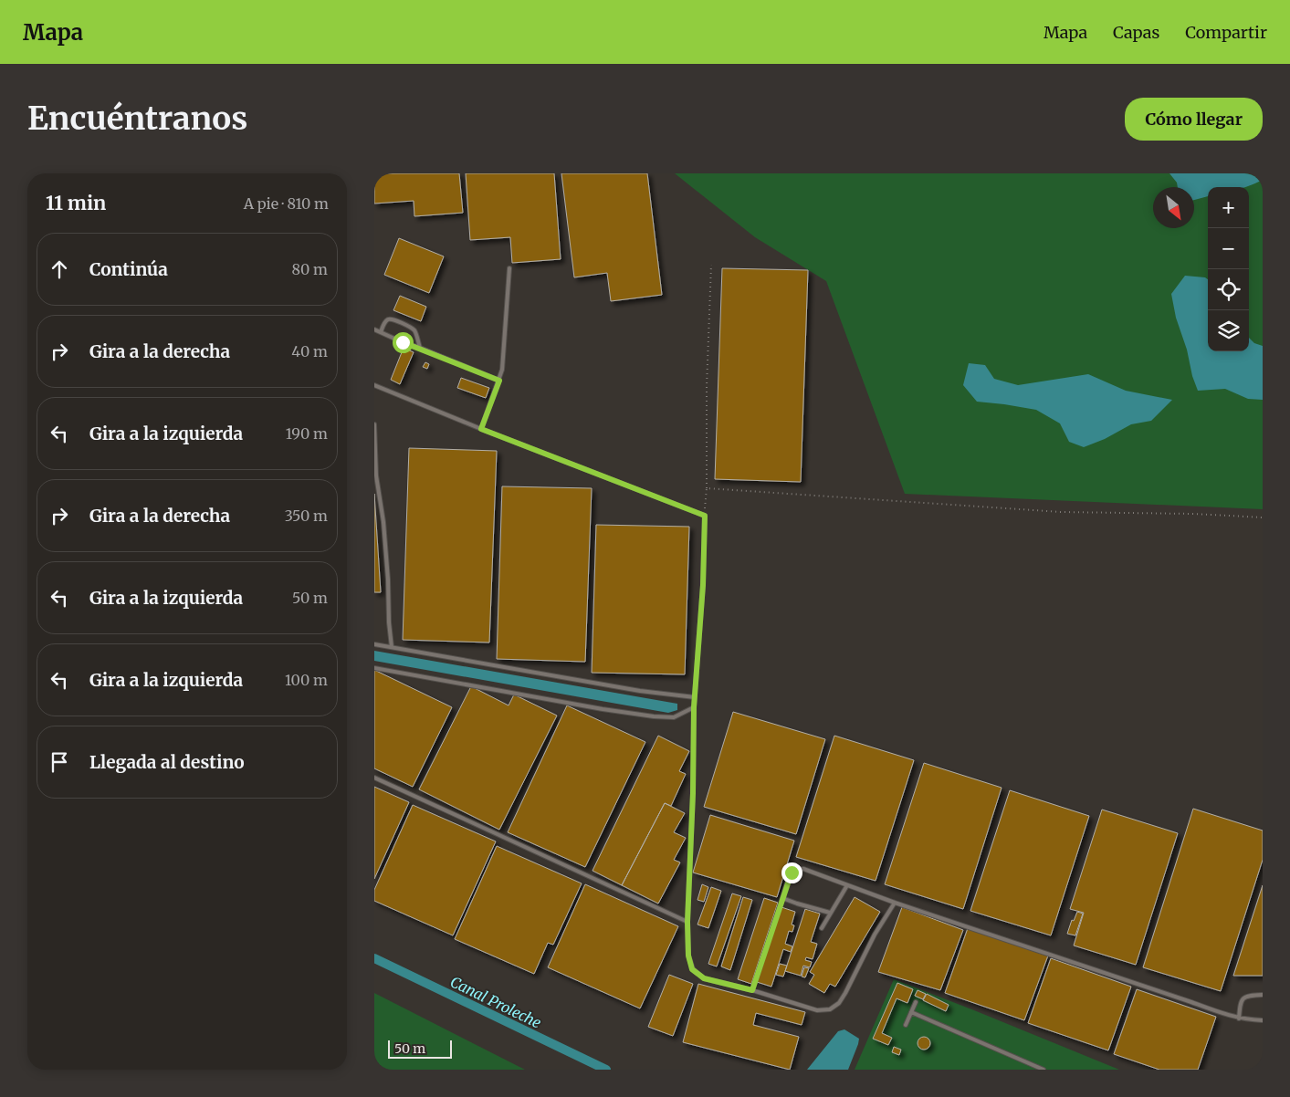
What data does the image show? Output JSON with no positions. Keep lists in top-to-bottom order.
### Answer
{
  "water": ["Canal Proleche"],
  "scale_bar": "50 m",
  "north": "bottom right",
  "page": {
    "header": "Mapa",
    "nav": ["Mapa", "Capas", "Compartir"],
    "buttons": "Cómo llegar",
    "title": "Encuéntranos",
    "heading": ["11 min", "A pie · 810 m"],
    "map_buttons": ["+", "−"],
    "list": [
      ["Continúa", "80 m"],
      ["Gira a la derecha", "40 m"],
      ["Gira a la izquierda", "190 m"],
      ["Gira a la derecha", "350 m"],
      ["Gira a la izquierda", "50 m"],
      ["Gira a la izquierda", "100 m"],
      "Llegada al destino"
    ],
    "scale": "50 m"
  }
}
